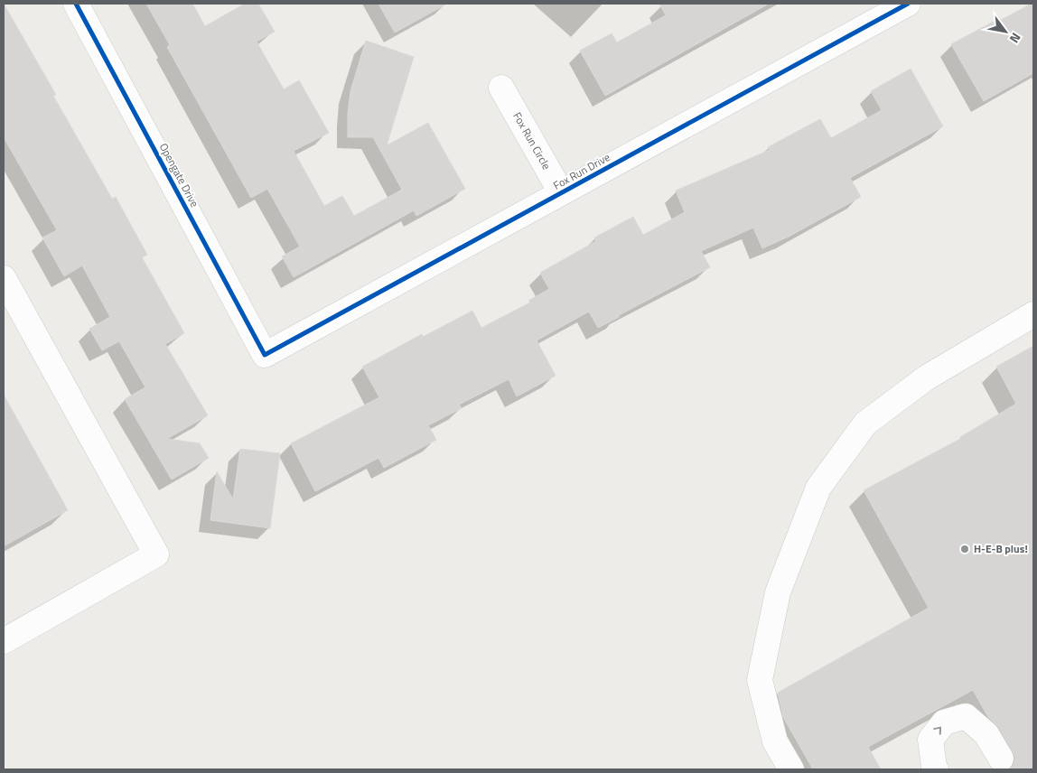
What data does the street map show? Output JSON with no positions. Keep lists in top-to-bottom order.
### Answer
{
  "streets": {
    "street": ["Fox Run Circle", "Fox Run Drive", "Opengate Drive"]
  },
  "crossings": [
    ["Fox Run Circle", "Fox Run Drive"],
    ["Fox Run Drive", "Opengate Drive"]
  ],
  "places": ["H-E-B plus!"],
  "north": "bottom right"
}
